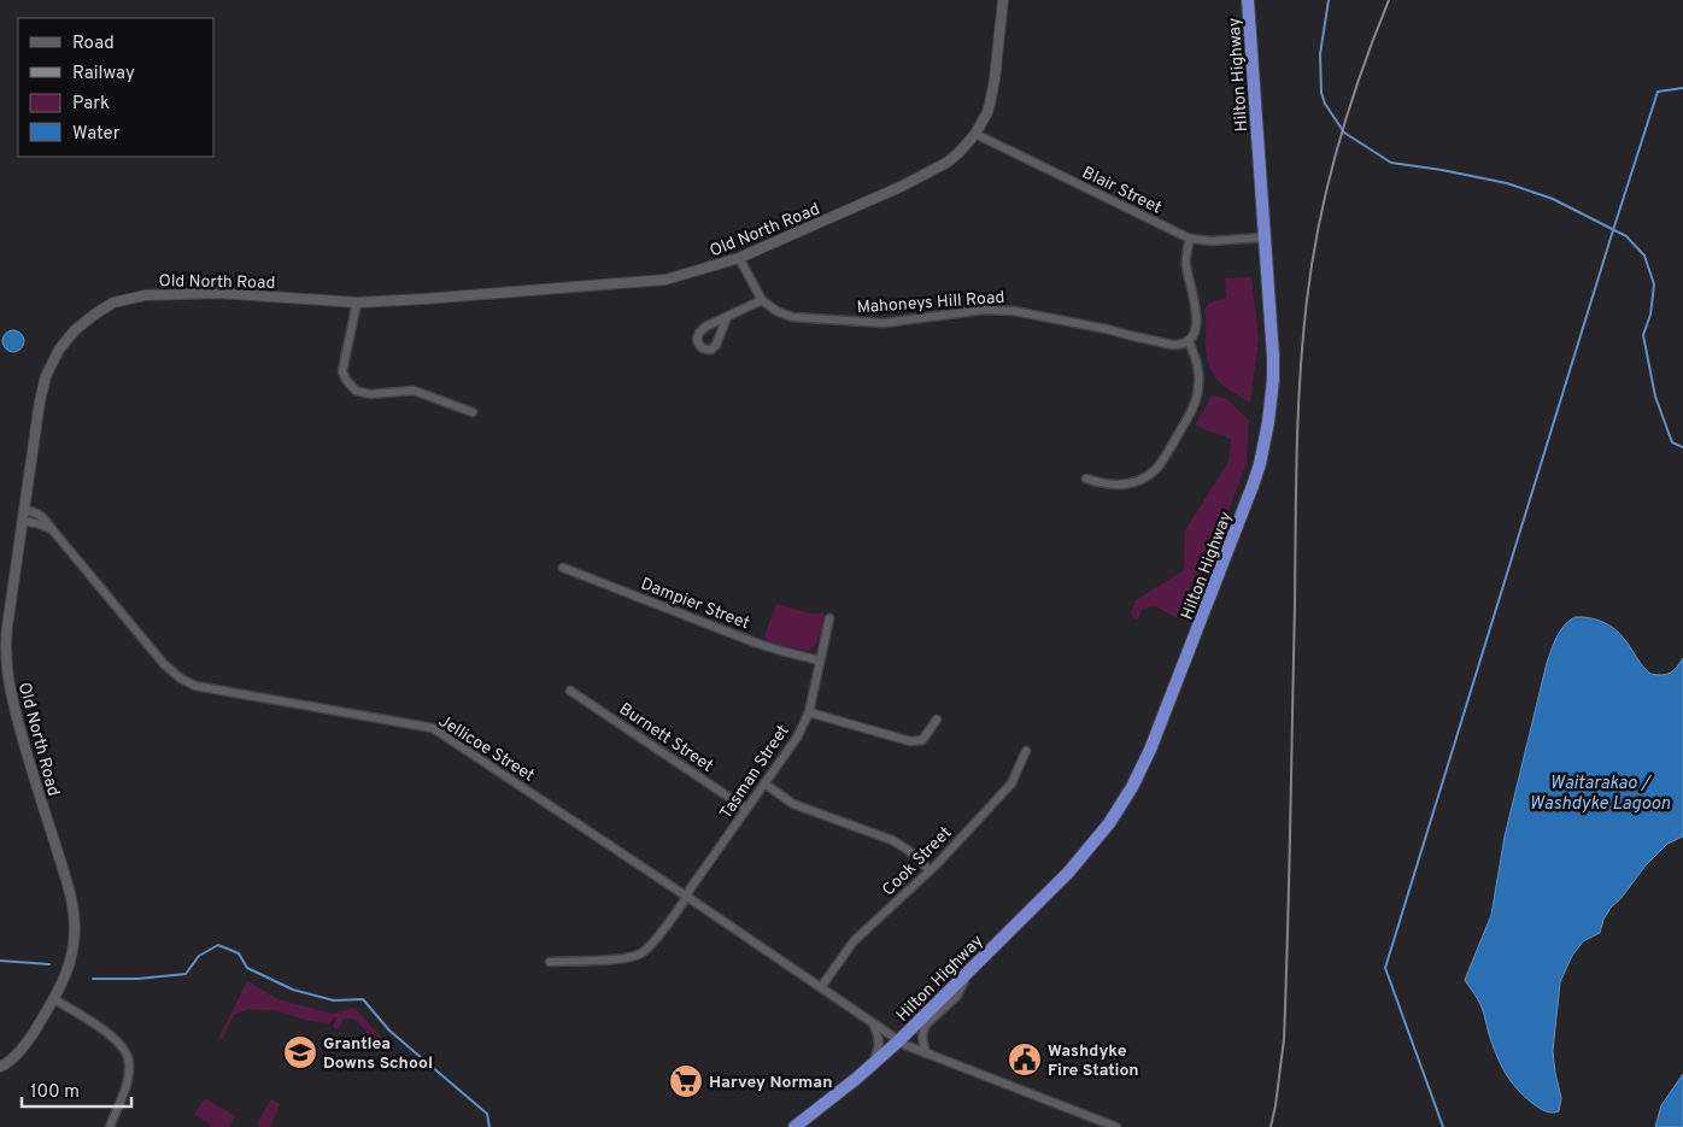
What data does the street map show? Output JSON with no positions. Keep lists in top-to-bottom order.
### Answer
{
  "streets": {
    "highway": ["Hilton Highway"],
    "street": [
      "Blair Street",
      "Old North Road",
      "Mahoneys Hill Road",
      "Dampier Street",
      "Burnett Street",
      "Jellicoe Street",
      "Tasman Street",
      "Cook Street"
    ]
  },
  "crossings": [
    ["Hilton Highway", "Blair Street"],
    ["Hilton Highway", "Jellicoe Street"],
    ["Blair Street", "Old North Road"],
    ["Old North Road", "Jellicoe Street"],
    ["Dampier Street", "Tasman Street"],
    ["Burnett Street", "Tasman Street"],
    ["Jellicoe Street", "Tasman Street"],
    ["Jellicoe Street", "Cook Street"]
  ],
  "water": ["Waitarakao / Washdyke Lagoon"],
  "places": {
    "school or university": ["Grantlea Downs School"],
    "public building": ["Washdyke Fire Station"],
    "supermarket": ["Harvey Norman"]
  },
  "legend": [
    "Road",
    "Railway",
    "Park",
    "Water"
  ],
  "scale_bar": "100 m"
}
